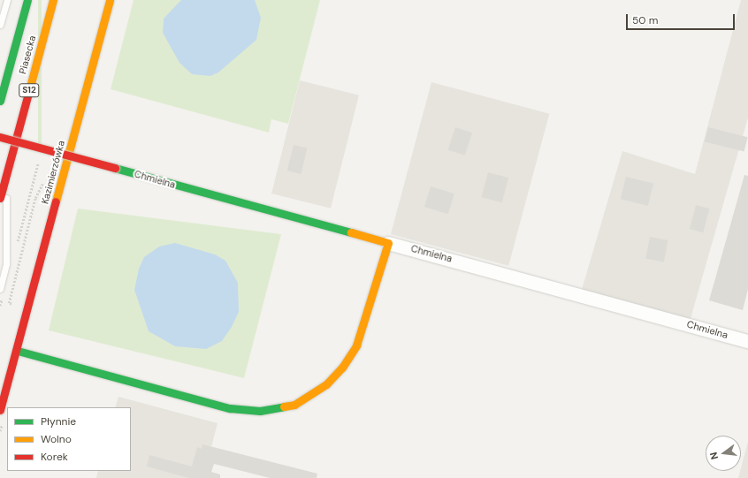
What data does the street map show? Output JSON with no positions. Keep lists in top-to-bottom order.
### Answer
{
  "streets": {
    "main road": [
      "Piasecka",
      "S12",
      "Kazimierzówka",
      "Chmielna"
    ]
  },
  "legend": ["Płynnie", "Wolno", "Korek"],
  "scale_bar": "50 m",
  "north": "left"
}
